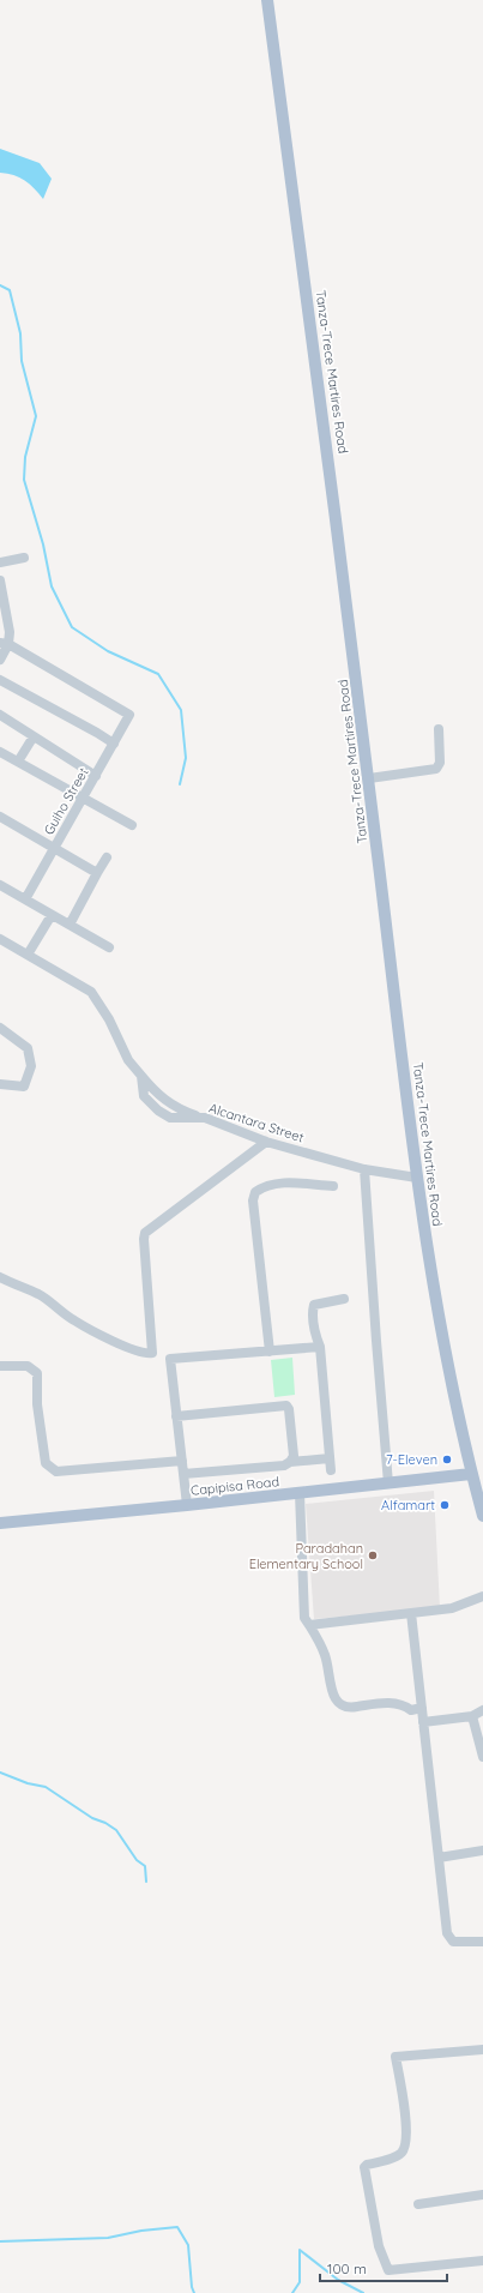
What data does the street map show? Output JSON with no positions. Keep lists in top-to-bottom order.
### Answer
{
  "streets": {
    "main road": ["Tanza-Trece Martires Road", "Capipisa Road"],
    "street": ["Guiho Street", "Alcantara Street"]
  },
  "crossings": [
    ["Tanza-Trece Martires Road", "Alcantara Street"],
    ["Tanza-Trece Martires Road", "Capipisa Road"]
  ],
  "places": ["7-Eleven", "Alfamart", "Paradahan Elementary School"],
  "scale_bar": "100 m"
}
